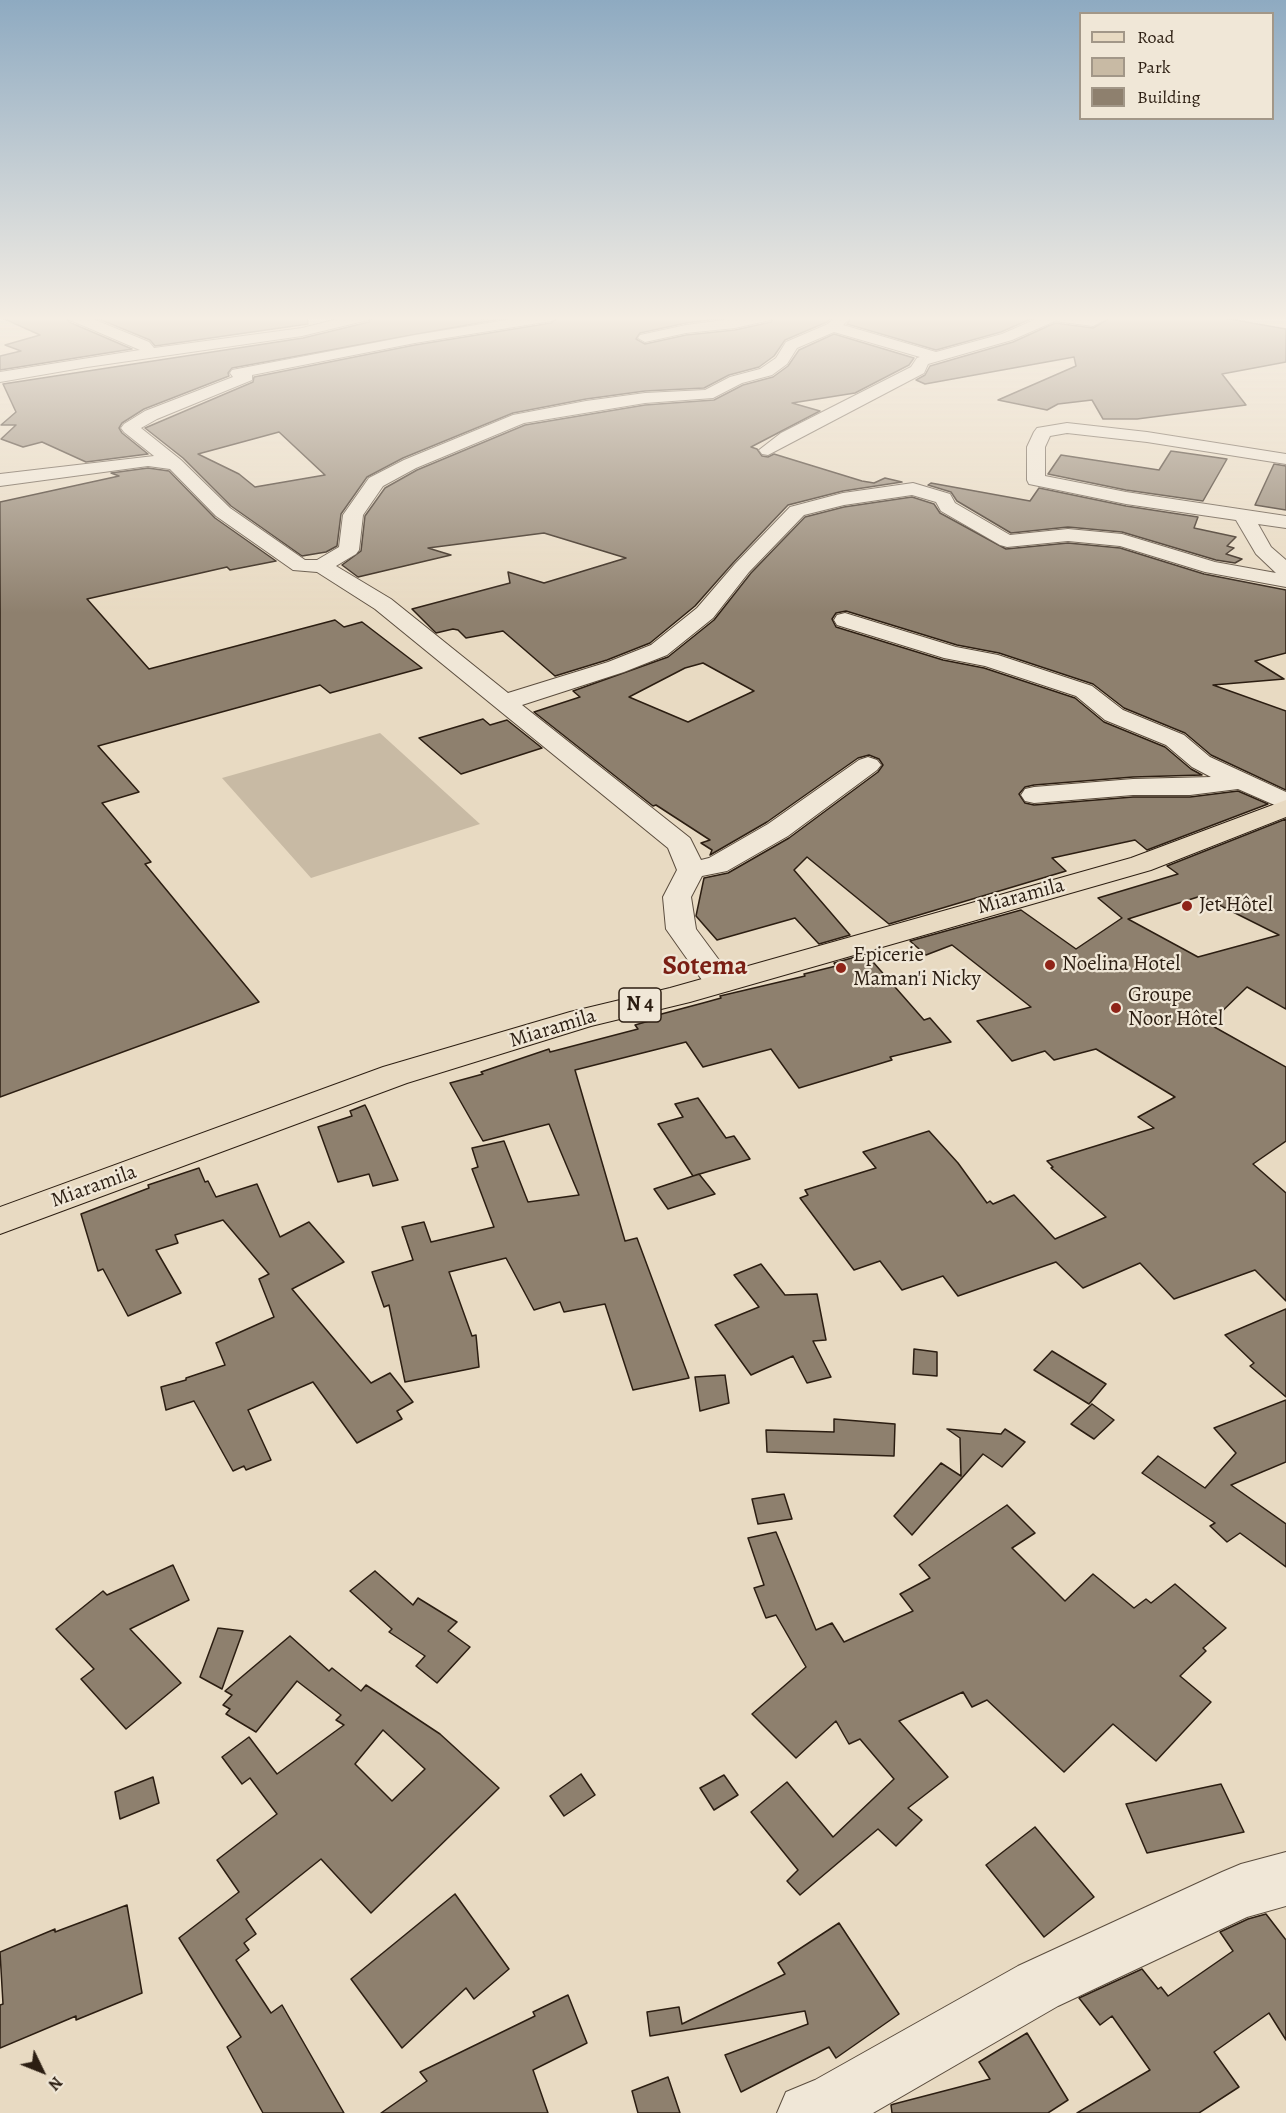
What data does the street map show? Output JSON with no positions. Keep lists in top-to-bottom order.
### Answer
{
  "streets": {
    "main road": ["Miaramila", "N 4"]
  },
  "districts": ["Sotema"],
  "places": [
    "Jet Hôtel",
    "Noelina Hotel",
    "Epicerie Maman'i Nicky",
    "Groupe Noor Hôtel"
  ],
  "legend": ["Road", "Park", "Building"],
  "north": "bottom right"
}
